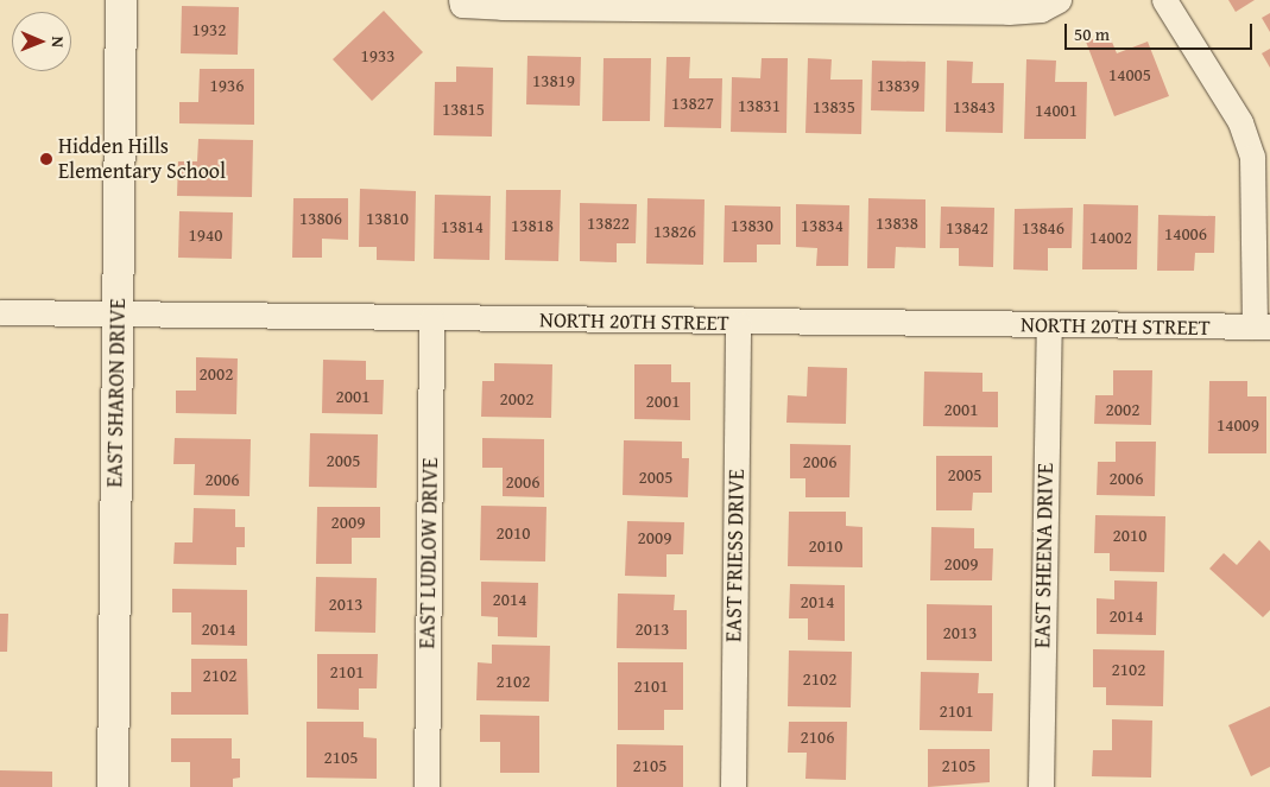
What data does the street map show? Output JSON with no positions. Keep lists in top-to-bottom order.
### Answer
{
  "streets": {
    "street": [
      "NORTH 20TH STREET",
      "EAST SHARON DRIVE",
      "EAST LUDLOW DRIVE",
      "EAST FRIESS DRIVE",
      "EAST SHEENA DRIVE"
    ]
  },
  "crossings": [
    ["NORTH 20TH STREET", "EAST SHARON DRIVE"],
    ["NORTH 20TH STREET", "EAST LUDLOW DRIVE"],
    ["NORTH 20TH STREET", "EAST FRIESS DRIVE"],
    ["NORTH 20TH STREET", "EAST SHEENA DRIVE"]
  ],
  "places": ["Hidden Hills Elementary School"],
  "house_numbers": [
    "1932",
    "1933",
    "14005",
    "13819",
    "1936",
    "13839",
    "13827",
    "13831",
    "13835",
    "13843",
    "13815",
    "14001",
    "13806",
    "13810",
    "13822",
    "13838",
    "13818",
    "13830",
    "13834",
    "13814",
    "13842",
    "13846",
    "13826",
    "14006",
    "1940",
    "14002",
    "2002",
    "2001",
    "2002",
    "2001",
    "2001",
    "2002",
    "14009",
    "2005",
    "2006",
    "2005",
    "2005",
    "2006",
    "2006",
    "2006",
    "2009",
    "2010",
    "2010",
    "2009",
    "2010",
    "2009",
    "2014",
    "2014",
    "2013",
    "2014",
    "2014",
    "2013",
    "2013",
    "2102",
    "2101",
    "2102",
    "2102",
    "2102",
    "2101",
    "2101",
    "2106",
    "2105",
    "2105",
    "2105"
  ],
  "scale_bar": "50 m",
  "north": "right"
}
